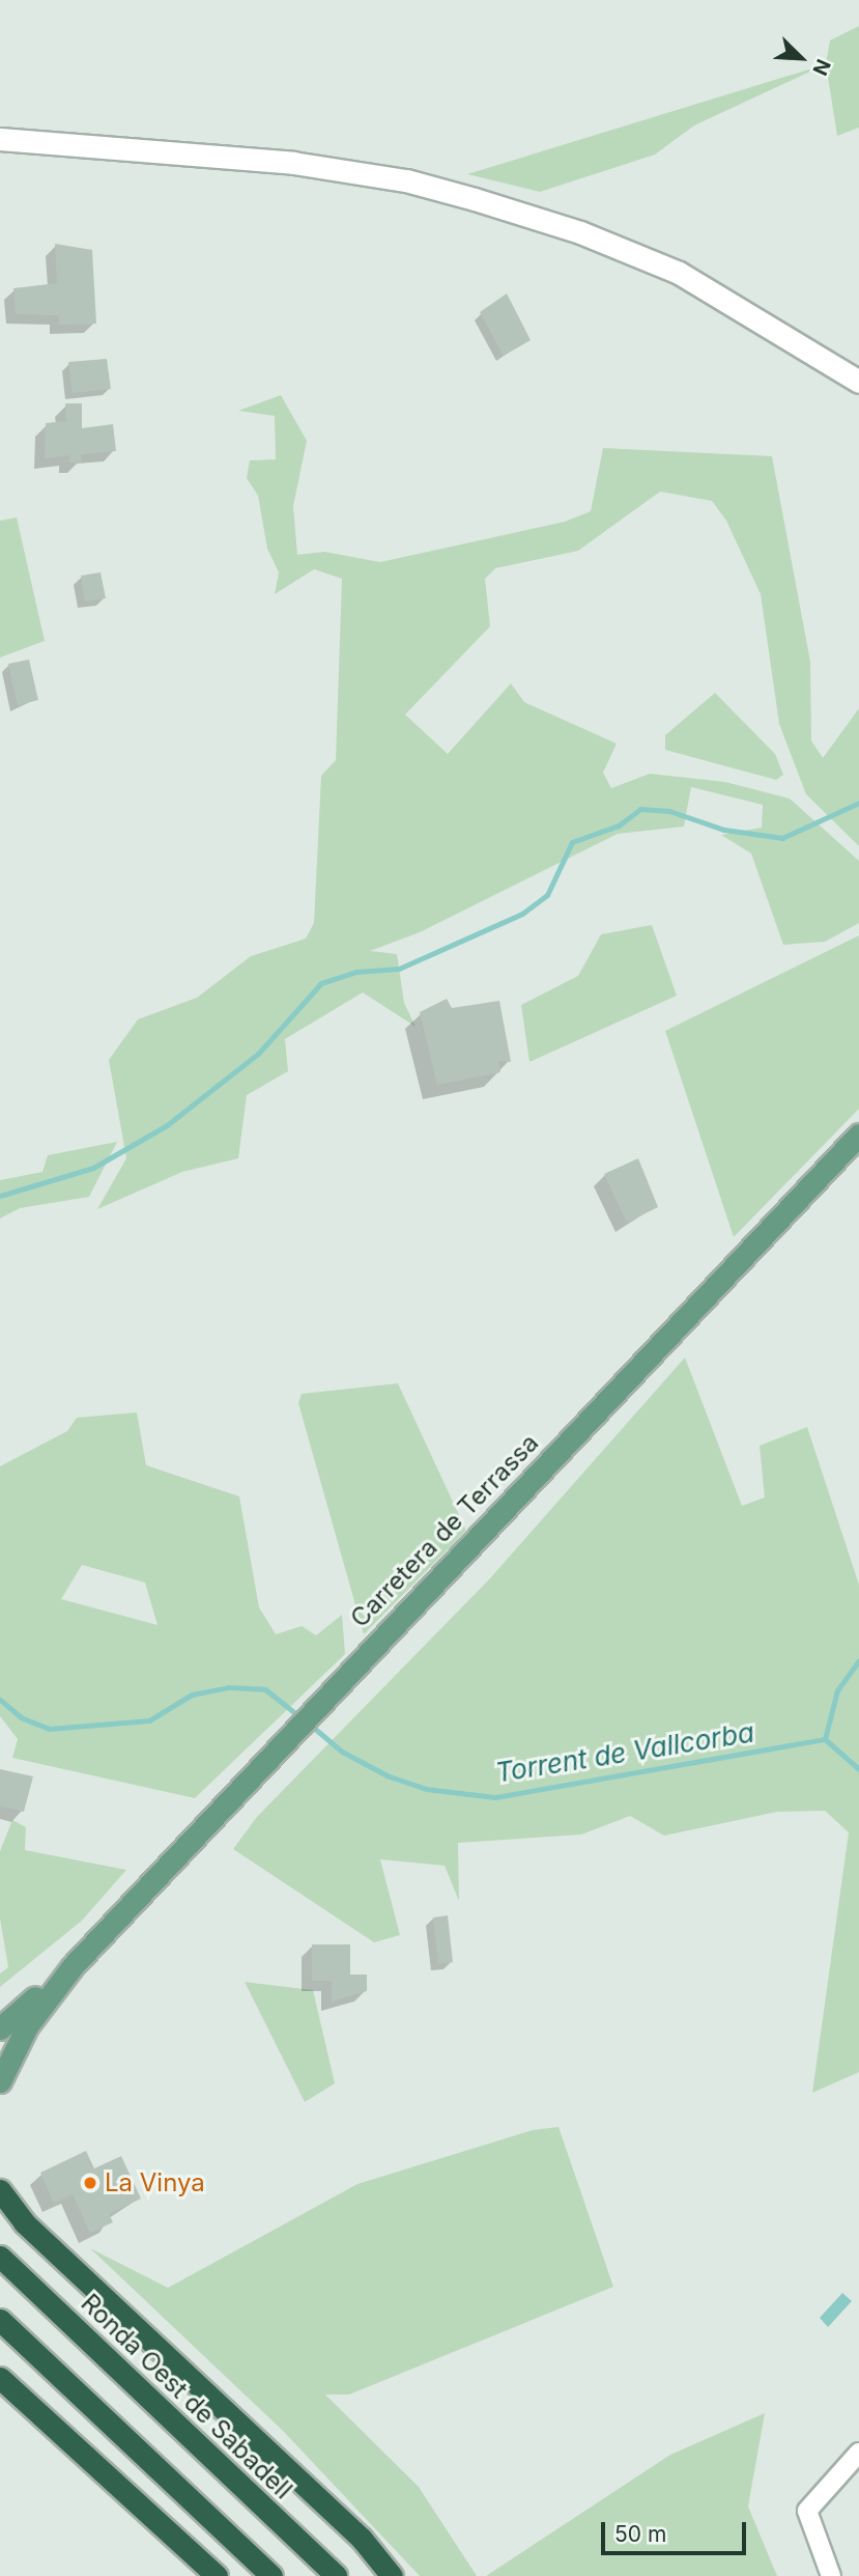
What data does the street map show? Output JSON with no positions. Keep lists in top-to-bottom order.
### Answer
{
  "streets": {
    "highway": ["Ronda Oest de Sabadell"],
    "main road": ["Carretera de Terrassa"]
  },
  "water": ["Torrent de Vallcorba"],
  "places": ["La Vinya"],
  "scale_bar": "50 m",
  "north": "bottom right"
}
